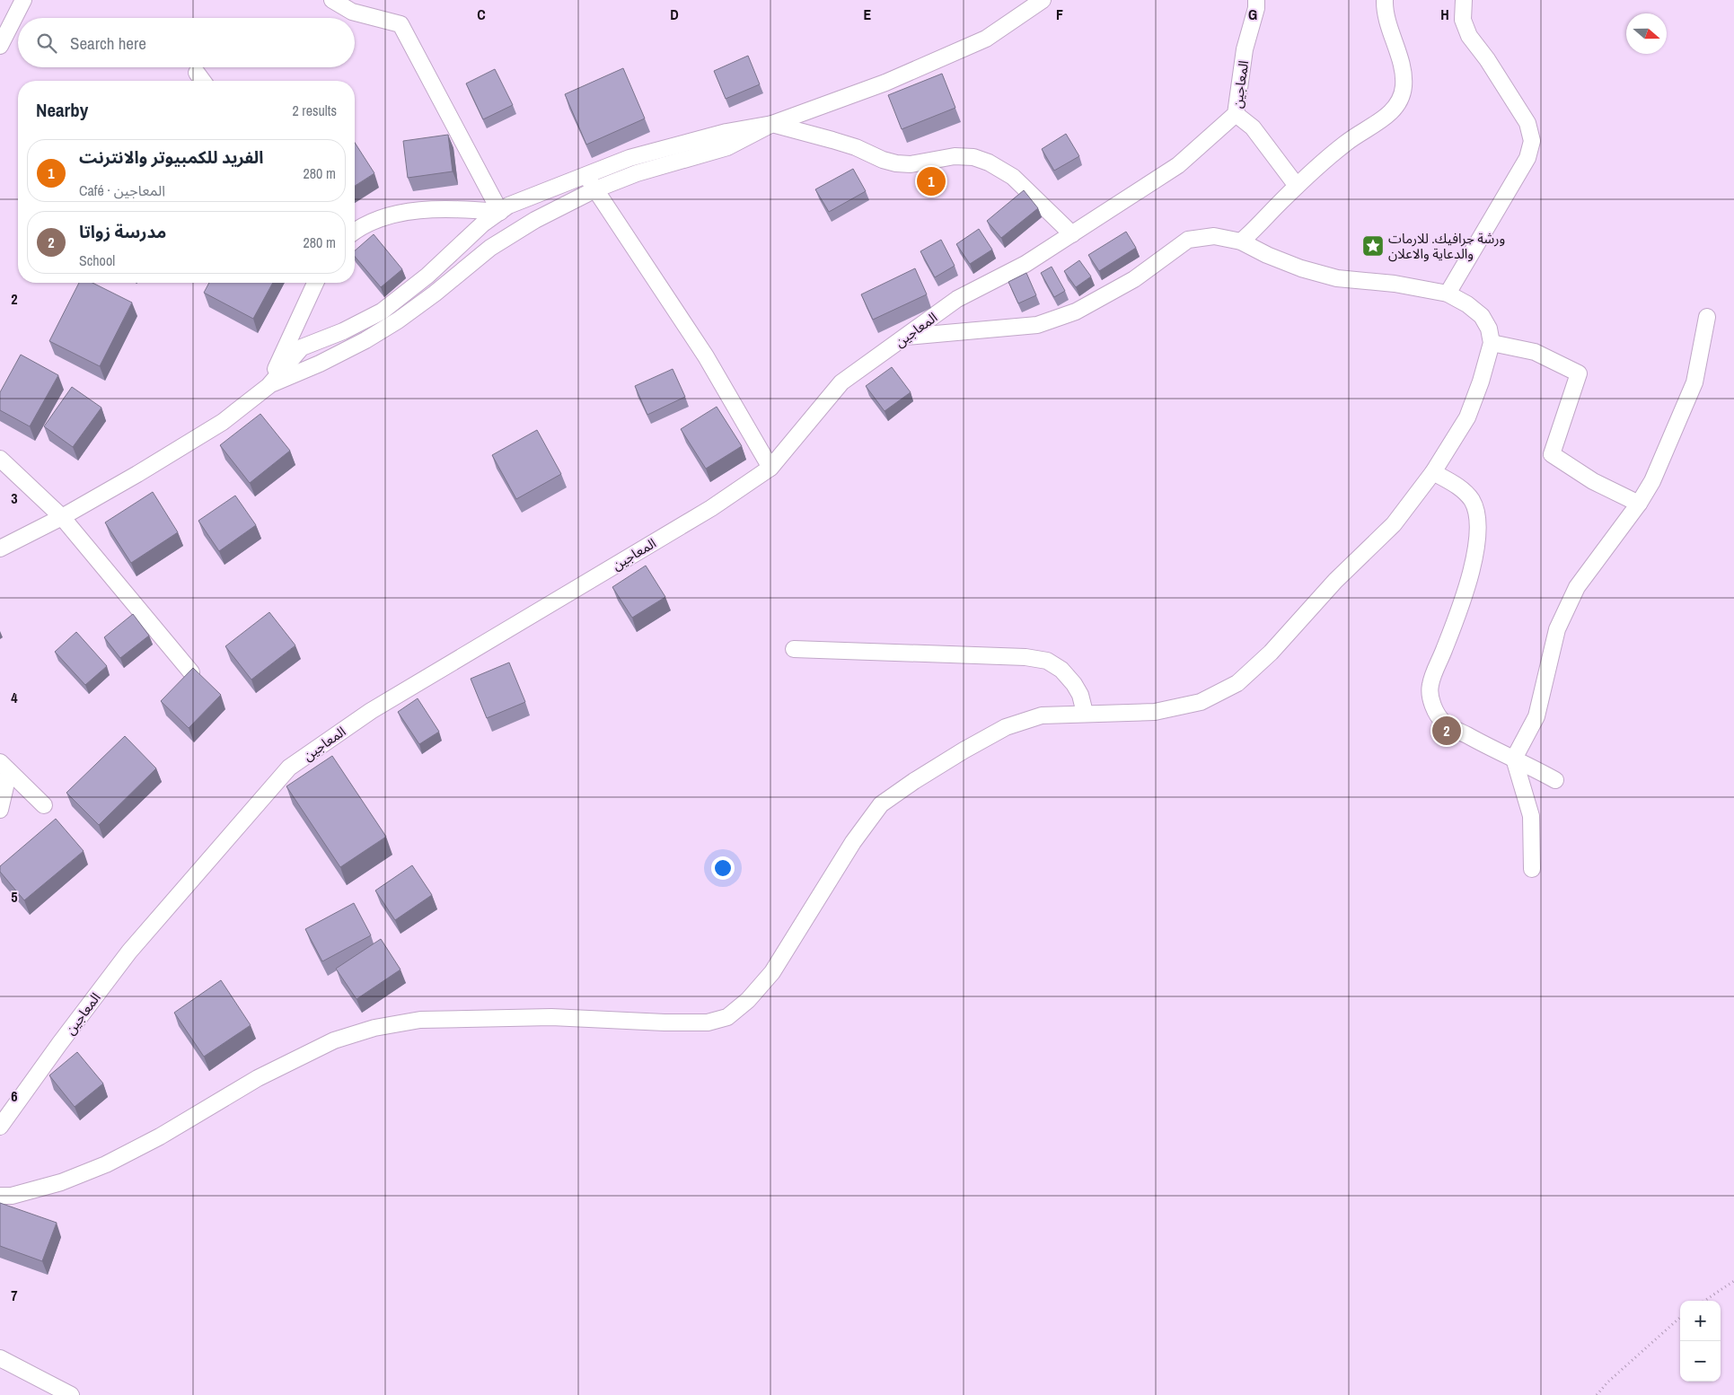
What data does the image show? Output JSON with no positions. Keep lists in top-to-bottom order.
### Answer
{
  "streets": {
    "street": ["المعاجين"]
  },
  "places": {
    "place": ["ورشة جرافيك. للارمات والدعاية والاعلان"]
  },
  "north": "right",
  "page": {
    "search": "Search here",
    "heading": ["Nearby", "2 results"],
    "list": [
      {
        "mark": "1",
        "name": "الفريد للكمبيوتر والانترنت",
        "note": "Café · المعاجين",
        "value": "280 m"
      },
      {
        "mark": "2",
        "name": "مدرسة زواتا",
        "note": "School",
        "value": "280 m"
      }
    ],
    "pins": ["1", "2"],
    "map_buttons": ["+", "−"]
  },
  "grid": {
    "columns": [
      "C",
      "D",
      "E",
      "F",
      "G",
      "H"
    ],
    "rows": [
      "2",
      "3",
      "4",
      "5",
      "6",
      "7"
    ]
  }
}
